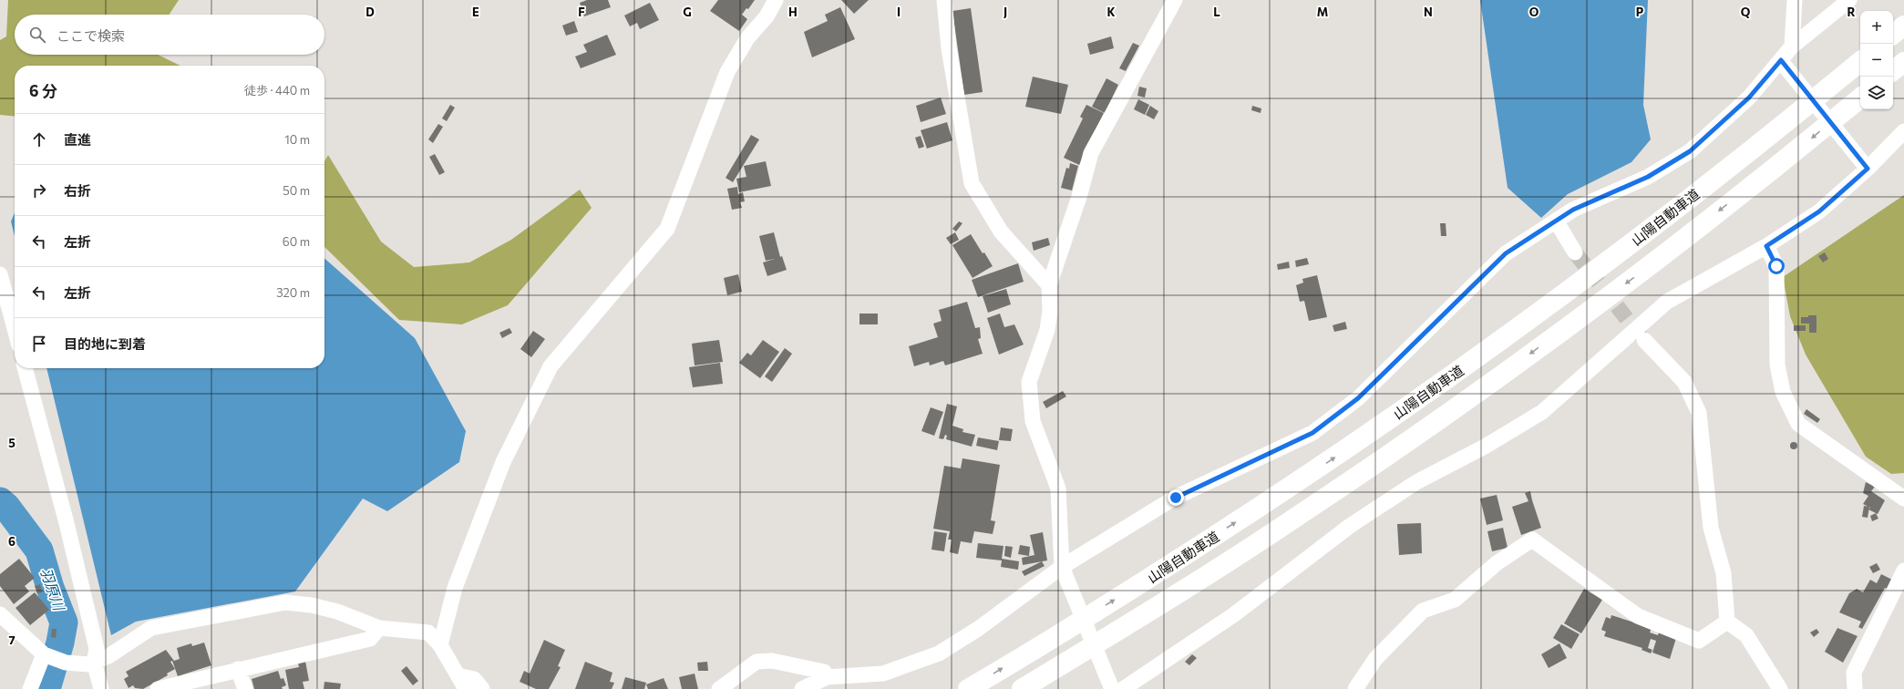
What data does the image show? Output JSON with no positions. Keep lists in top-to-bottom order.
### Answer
{
  "streets": {
    "highway": ["山陽自動車道"]
  },
  "water": ["羽原川"],
  "page": {
    "map_buttons": ["+", "−"],
    "search": "ここで検索",
    "heading": ["6 分", "徒歩 · 440 m"],
    "list": [
      ["直進", "10 m"],
      ["右折", "50 m"],
      ["左折", "60 m"],
      ["左折", "320 m"],
      "目的地に到着"
    ]
  },
  "grid": {
    "columns": [
      "D",
      "E",
      "F",
      "G",
      "H",
      "I",
      "J",
      "K",
      "L",
      "M",
      "N",
      "O",
      "P",
      "Q",
      "R"
    ],
    "rows": ["5", "6", "7"]
  }
}
